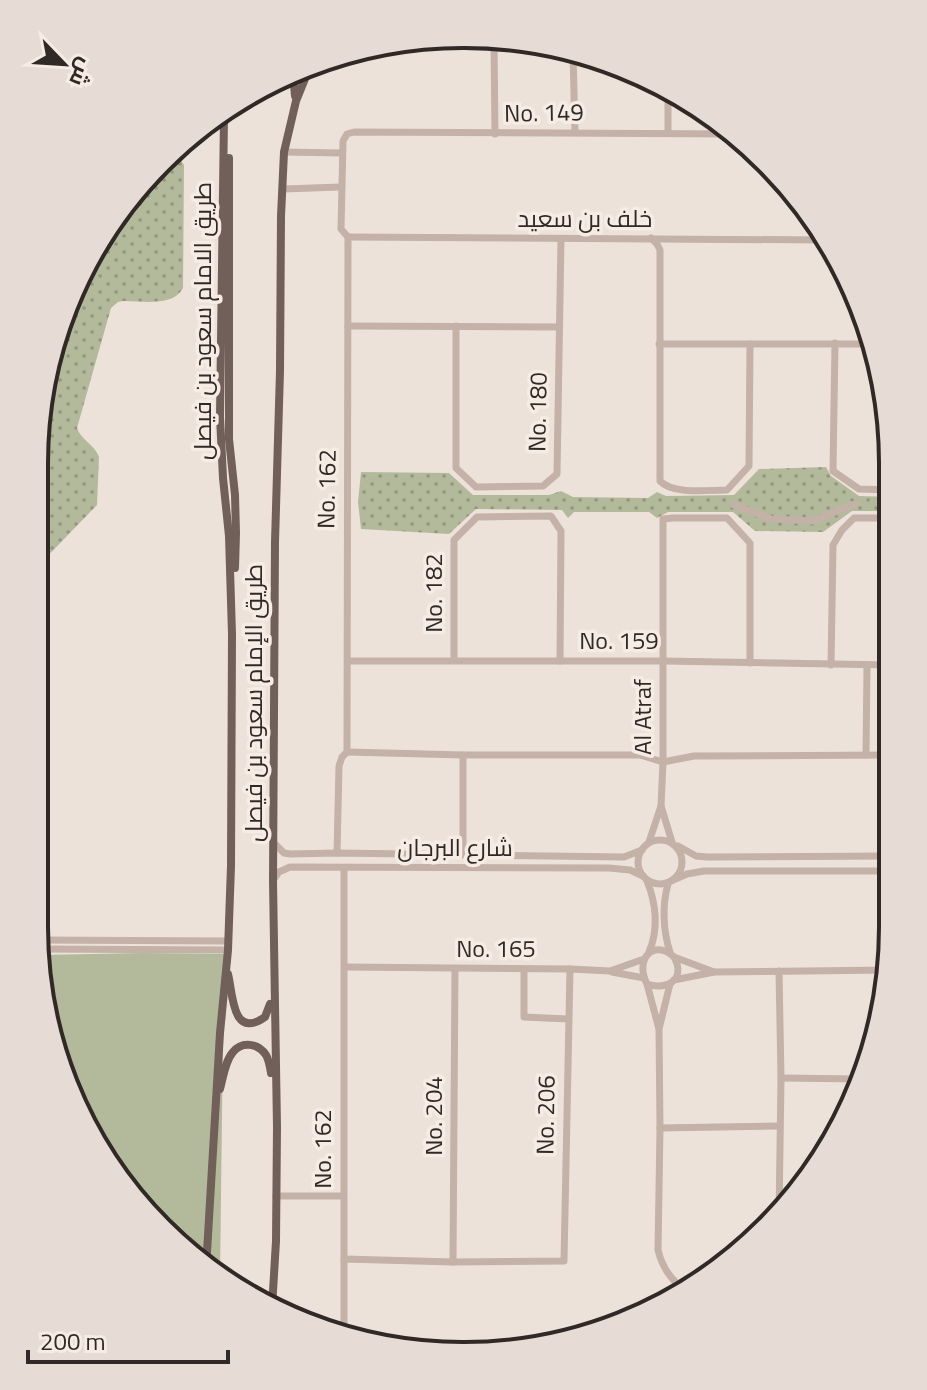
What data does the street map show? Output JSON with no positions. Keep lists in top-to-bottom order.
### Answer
{
  "streets": {
    "main road": ["طريق الامام سعود بن فيصل", "طريق الإمام سعود بن فيصل"],
    "street": [
      "No. 149",
      "خلف بن سعيد",
      "No. 180",
      "No. 162",
      "No. 182",
      "No. 159",
      "Al Atraf",
      "شارع البرجان",
      "No. 165",
      "No. 206",
      "No. 204"
    ]
  },
  "crossings": [
    ["No. 149", "No. 162"],
    ["خلف بن سعيد", "No. 180"],
    ["خلف بن سعيد", "No. 162"],
    ["طريق الامام سعود بن فيصل", "طريق الإمام سعود بن فيصل"],
    ["No. 162", "No. 159"],
    ["No. 162", "شارع البرجان"],
    ["No. 162", "No. 165"],
    ["No. 182", "No. 159"],
    ["No. 159", "Al Atraf"],
    ["طريق الإمام سعود بن فيصل", "شارع البرجان"],
    ["No. 165", "No. 206"],
    ["No. 165", "No. 204"],
    ["No. 206", "No. 204"]
  ],
  "scale_bar": "200 m",
  "north": "bottom right"
}
